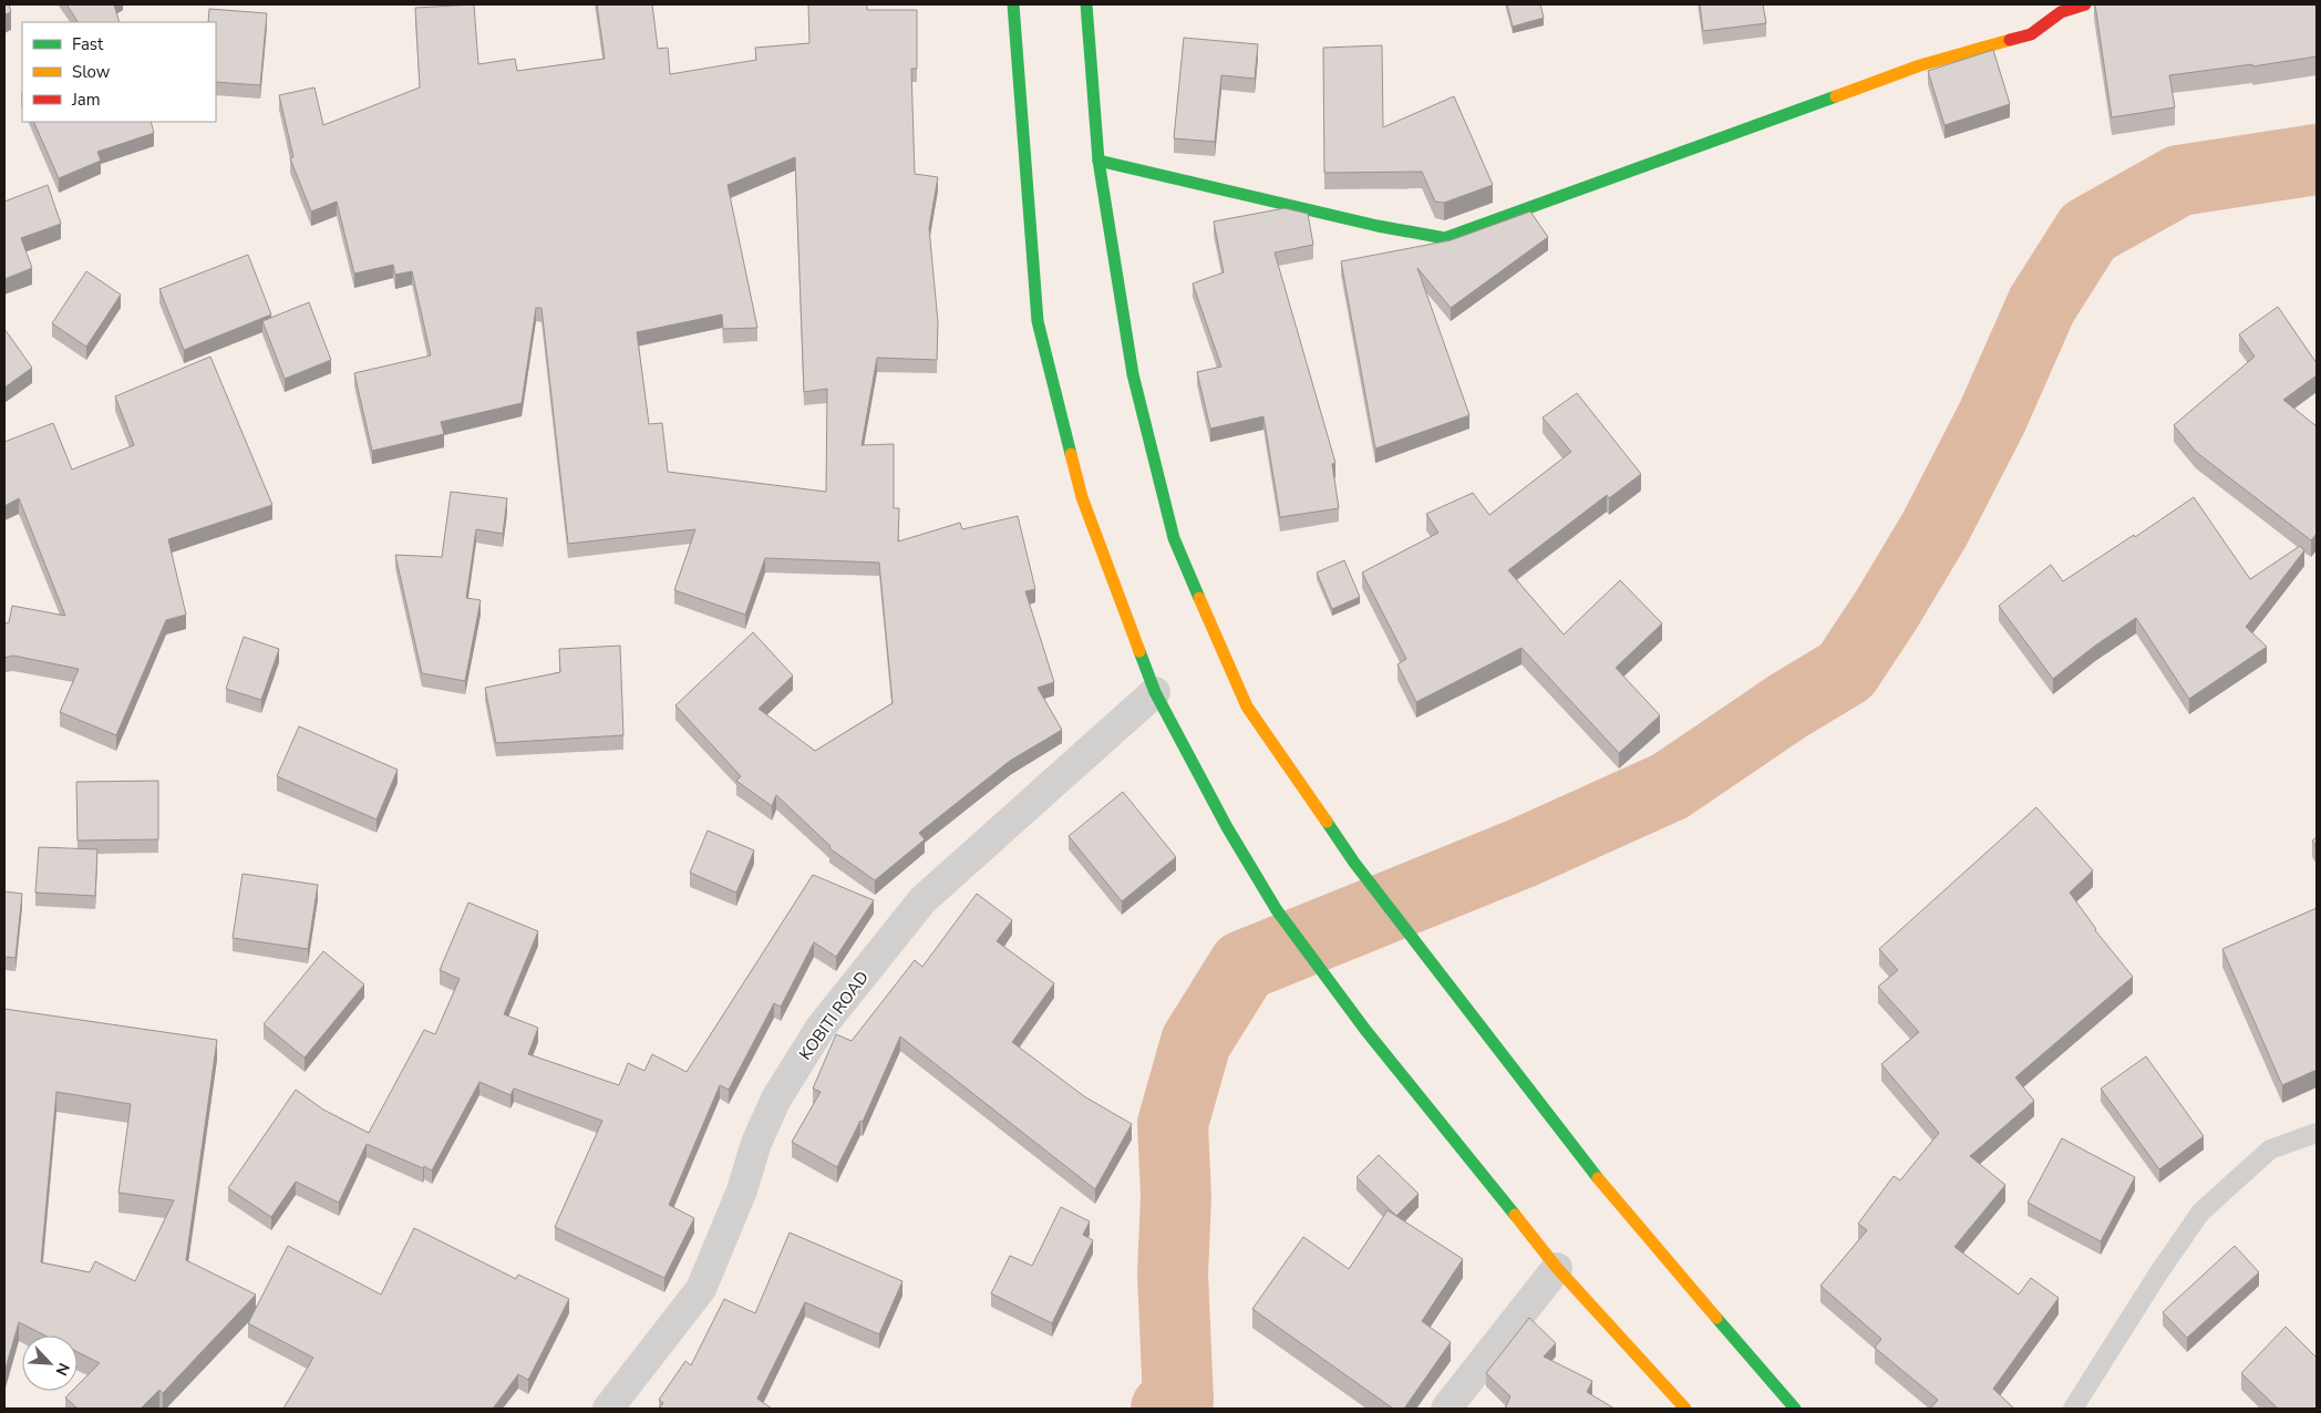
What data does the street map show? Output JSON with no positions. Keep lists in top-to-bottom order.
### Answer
{
  "streets": {
    "street": ["KOBITI ROAD"]
  },
  "legend": ["Fast", "Slow", "Jam"],
  "north": "bottom right"
}
